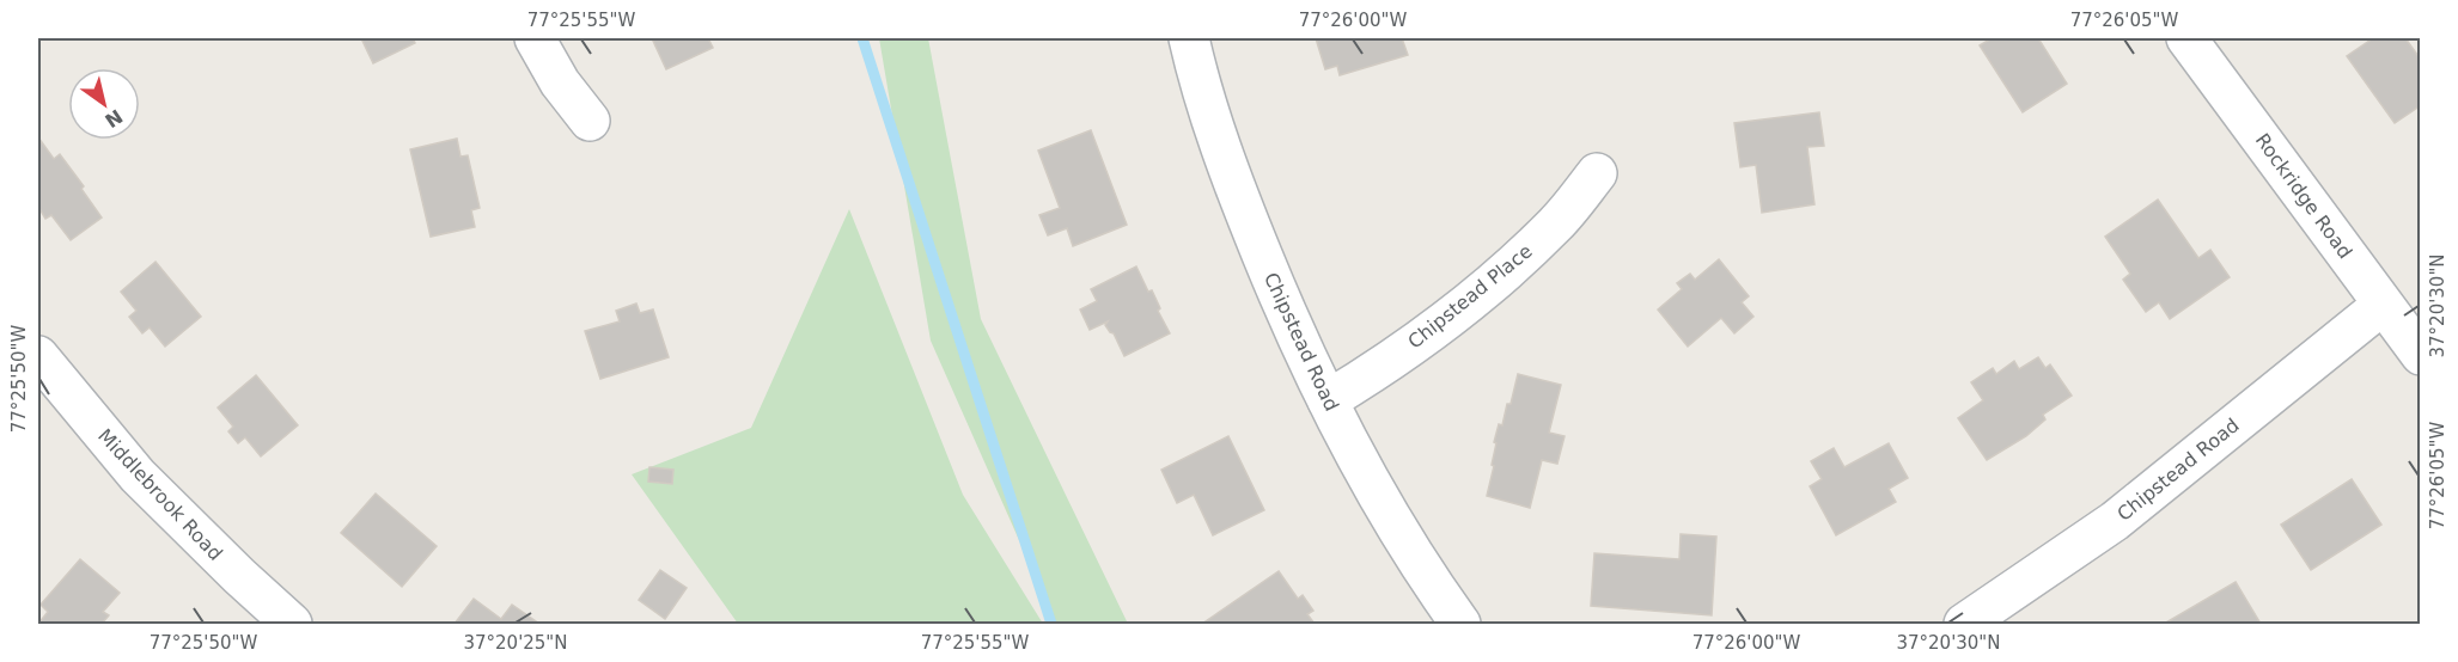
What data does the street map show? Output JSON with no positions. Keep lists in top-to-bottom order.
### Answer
{
  "streets": {
    "street": [
      "Rockridge Road",
      "Chipstead Place",
      "Chipstead Road",
      "Middlebrook Road"
    ]
  },
  "crossings": [
    ["Rockridge Road", "Chipstead Road"],
    ["Chipstead Place", "Chipstead Road"]
  ],
  "north": "bottom right",
  "coordinates": [
    "77°25'55\"W",
    "77°26'00\"W",
    "77°26'05\"W",
    "37°20'30\"N",
    "77°25'50\"W",
    "37°20'25\"N"
  ]
}
